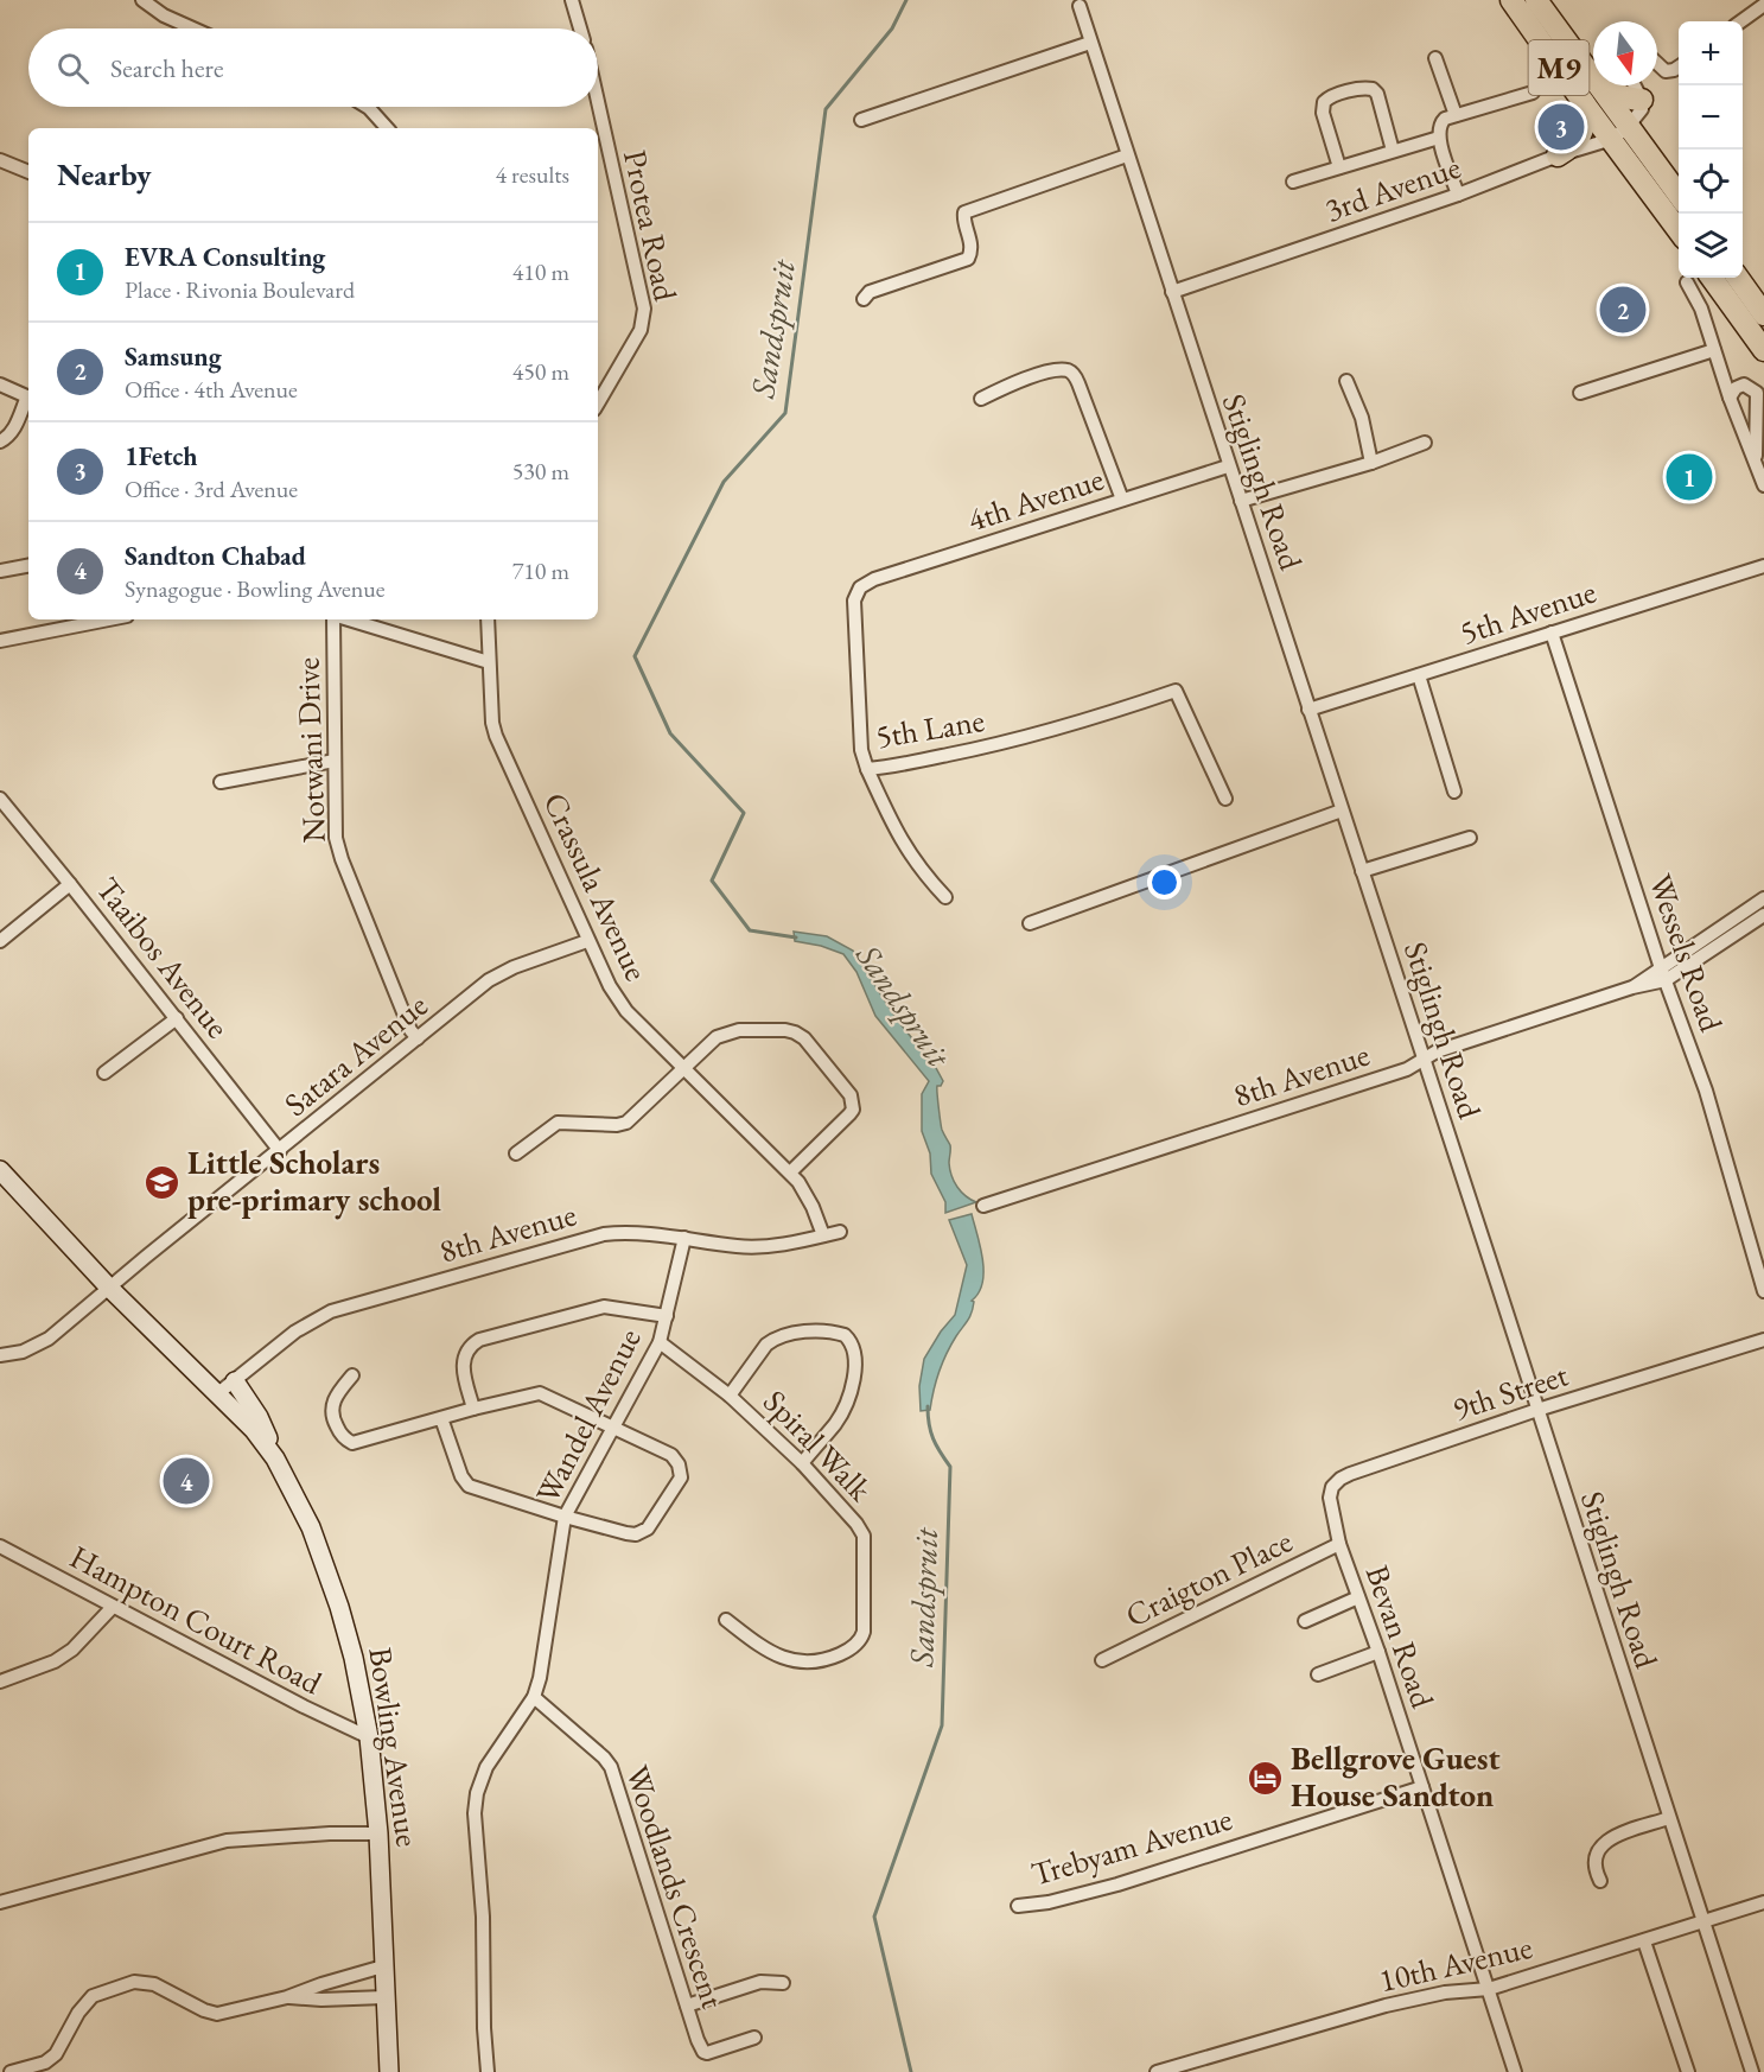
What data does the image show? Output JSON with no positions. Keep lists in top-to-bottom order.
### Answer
{
  "streets": {
    "main road": ["M9", "Bowling Avenue"],
    "street": [
      "3rd Avenue",
      "Protea Road",
      "Stiglingh Road",
      "4th Avenue",
      "5th Avenue",
      "5th Lane",
      "Notwani Drive",
      "Crassula Avenue",
      "Wessels Road",
      "Taaibos Avenue",
      "Satara Avenue",
      "8th Avenue",
      "9th Street",
      "Wandel Avenue",
      "Spiral Walk",
      "Craigton Place",
      "Hampton Court Road",
      "Bevan Road",
      "Trebyam Avenue",
      "Woodlands Crescent",
      "10th Avenue"
    ]
  },
  "crossings": [
    ["M9", "3rd Avenue"],
    ["3rd Avenue", "Stiglingh Road"],
    ["Stiglingh Road", "4th Avenue"],
    ["Stiglingh Road", "5th Avenue"],
    ["Stiglingh Road", "8th Avenue"],
    ["Stiglingh Road", "9th Street"],
    ["Stiglingh Road", "10th Avenue"],
    ["4th Avenue", "5th Lane"],
    ["5th Avenue", "Wessels Road"],
    ["Notwani Drive", "Satara Avenue"],
    ["Crassula Avenue", "Satara Avenue"],
    ["Crassula Avenue", "8th Avenue"],
    ["Wessels Road", "8th Avenue"],
    ["Taaibos Avenue", "Satara Avenue"],
    ["Satara Avenue", "Bowling Avenue"],
    ["8th Avenue", "Wandel Avenue"],
    ["8th Avenue", "Bowling Avenue"],
    ["9th Street", "Craigton Place"],
    ["9th Street", "Bevan Road"],
    ["Wandel Avenue", "Spiral Walk"],
    ["Wandel Avenue", "Woodlands Crescent"],
    ["Craigton Place", "Bevan Road"],
    ["Hampton Court Road", "Bowling Avenue"],
    ["Bevan Road", "Trebyam Avenue"],
    ["Bevan Road", "10th Avenue"]
  ],
  "water": ["Sandspruit"],
  "places": {
    "school or university": ["Little Scholars pre-primary school"],
    "hotel": ["Bellgrove Guest House Sandton"]
  },
  "north": "bottom",
  "page": {
    "map_buttons": ["+", "−"],
    "search": "Search here",
    "pins": [
      "3",
      "2",
      "1",
      "4"
    ],
    "heading": ["Nearby", "4 results"],
    "list": [
      {
        "mark": "1",
        "name": "EVRA Consulting",
        "note": "Place · Rivonia Boulevard",
        "value": "410 m"
      },
      {
        "mark": "2",
        "name": "Samsung",
        "note": "Office · 4th Avenue",
        "value": "450 m"
      },
      {
        "mark": "3",
        "name": "1Fetch",
        "note": "Office · 3rd Avenue",
        "value": "530 m"
      },
      {
        "mark": "4",
        "name": "Sandton Chabad",
        "note": "Synagogue · Bowling Avenue",
        "value": "710 m"
      }
    ]
  }
}
